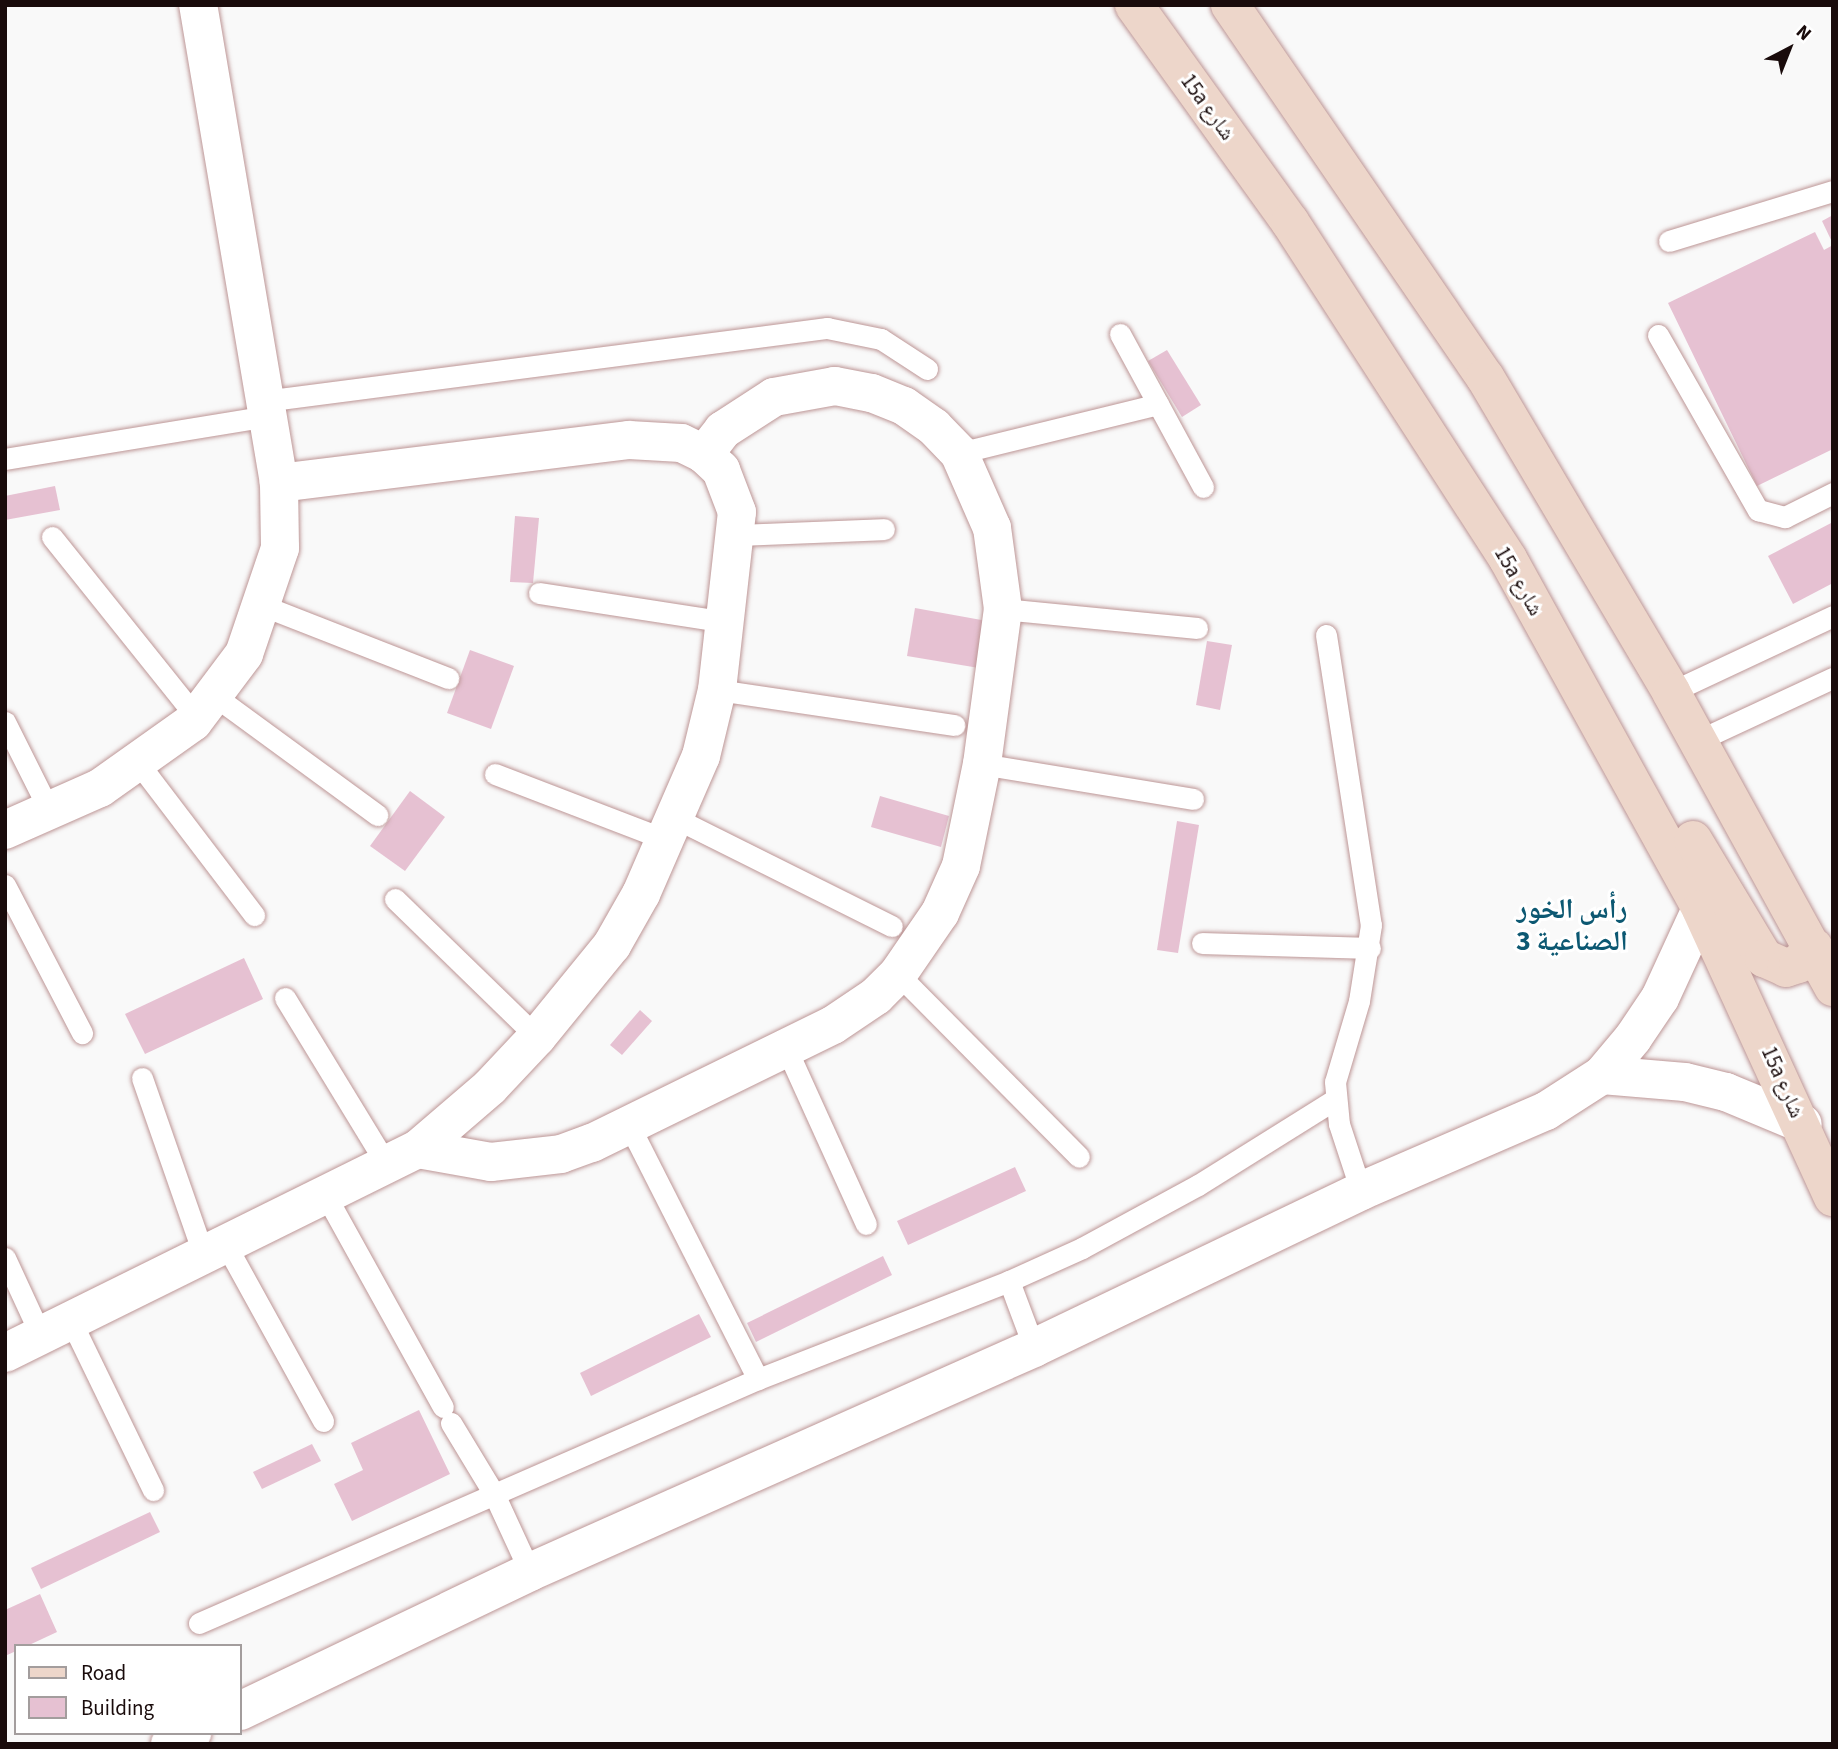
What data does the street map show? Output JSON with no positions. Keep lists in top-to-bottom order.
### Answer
{
  "streets": {
    "main road": ["15a شارع"]
  },
  "districts": ["رأس الخور الصناعية 3"],
  "legend": ["Road", "Building"],
  "north": "top right"
}
